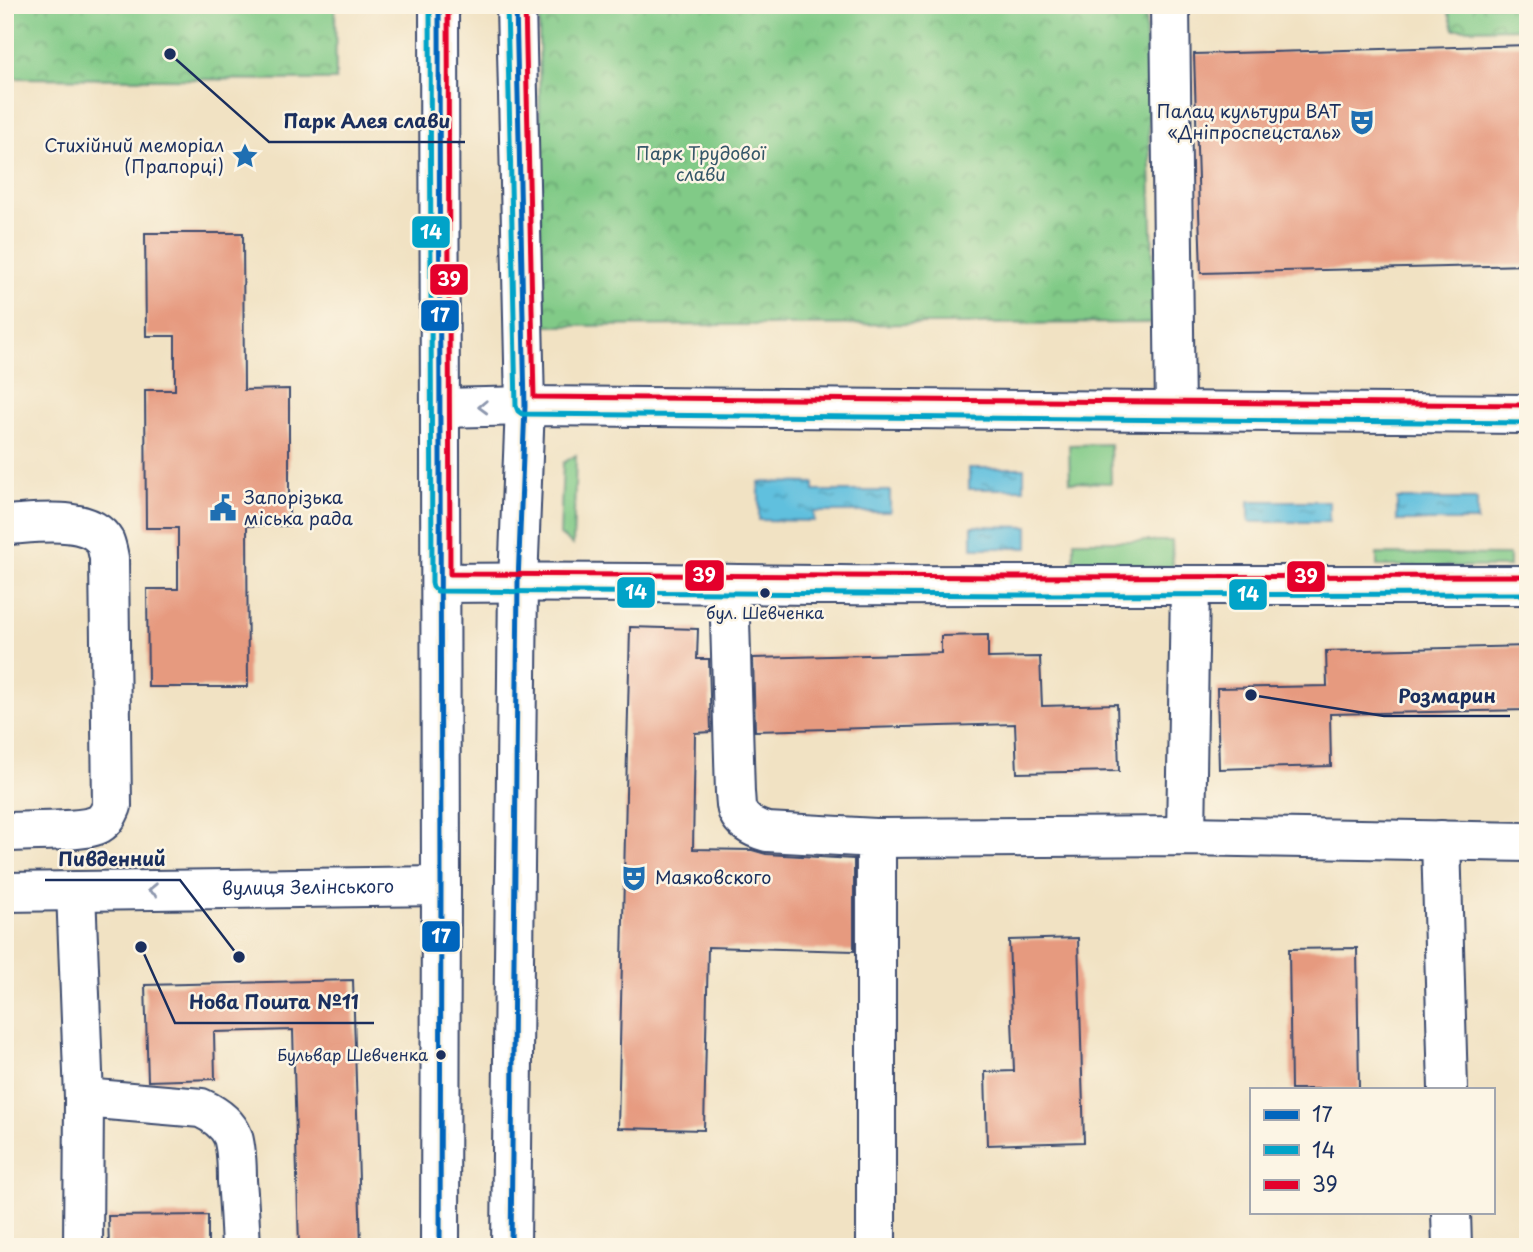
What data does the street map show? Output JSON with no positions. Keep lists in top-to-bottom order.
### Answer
{
  "streets": {
    "street": ["вулиця Зелінського"]
  },
  "one_way": ["вулиця Зелінського"],
  "parks": ["Парк Трудової слави"],
  "places": {
    "other": [
      "Парк Алея слави",
      "бул. Шевченка",
      "Розмарин",
      "Нова Пошта №11",
      "Пивденний",
      "Бульвар Шевченка"
    ],
    "theatre": ["Палац культури ВАТ «Дніпроспецсталь»", "Маяковского"],
    "place": ["Стихійний меморіал (Прапорці)"],
    "public building": ["Запорізька міська рада"]
  },
  "lines": ["transit line 17", "transit line 14", "transit line 39"],
  "legend": ["17", "14", "39"]
}
